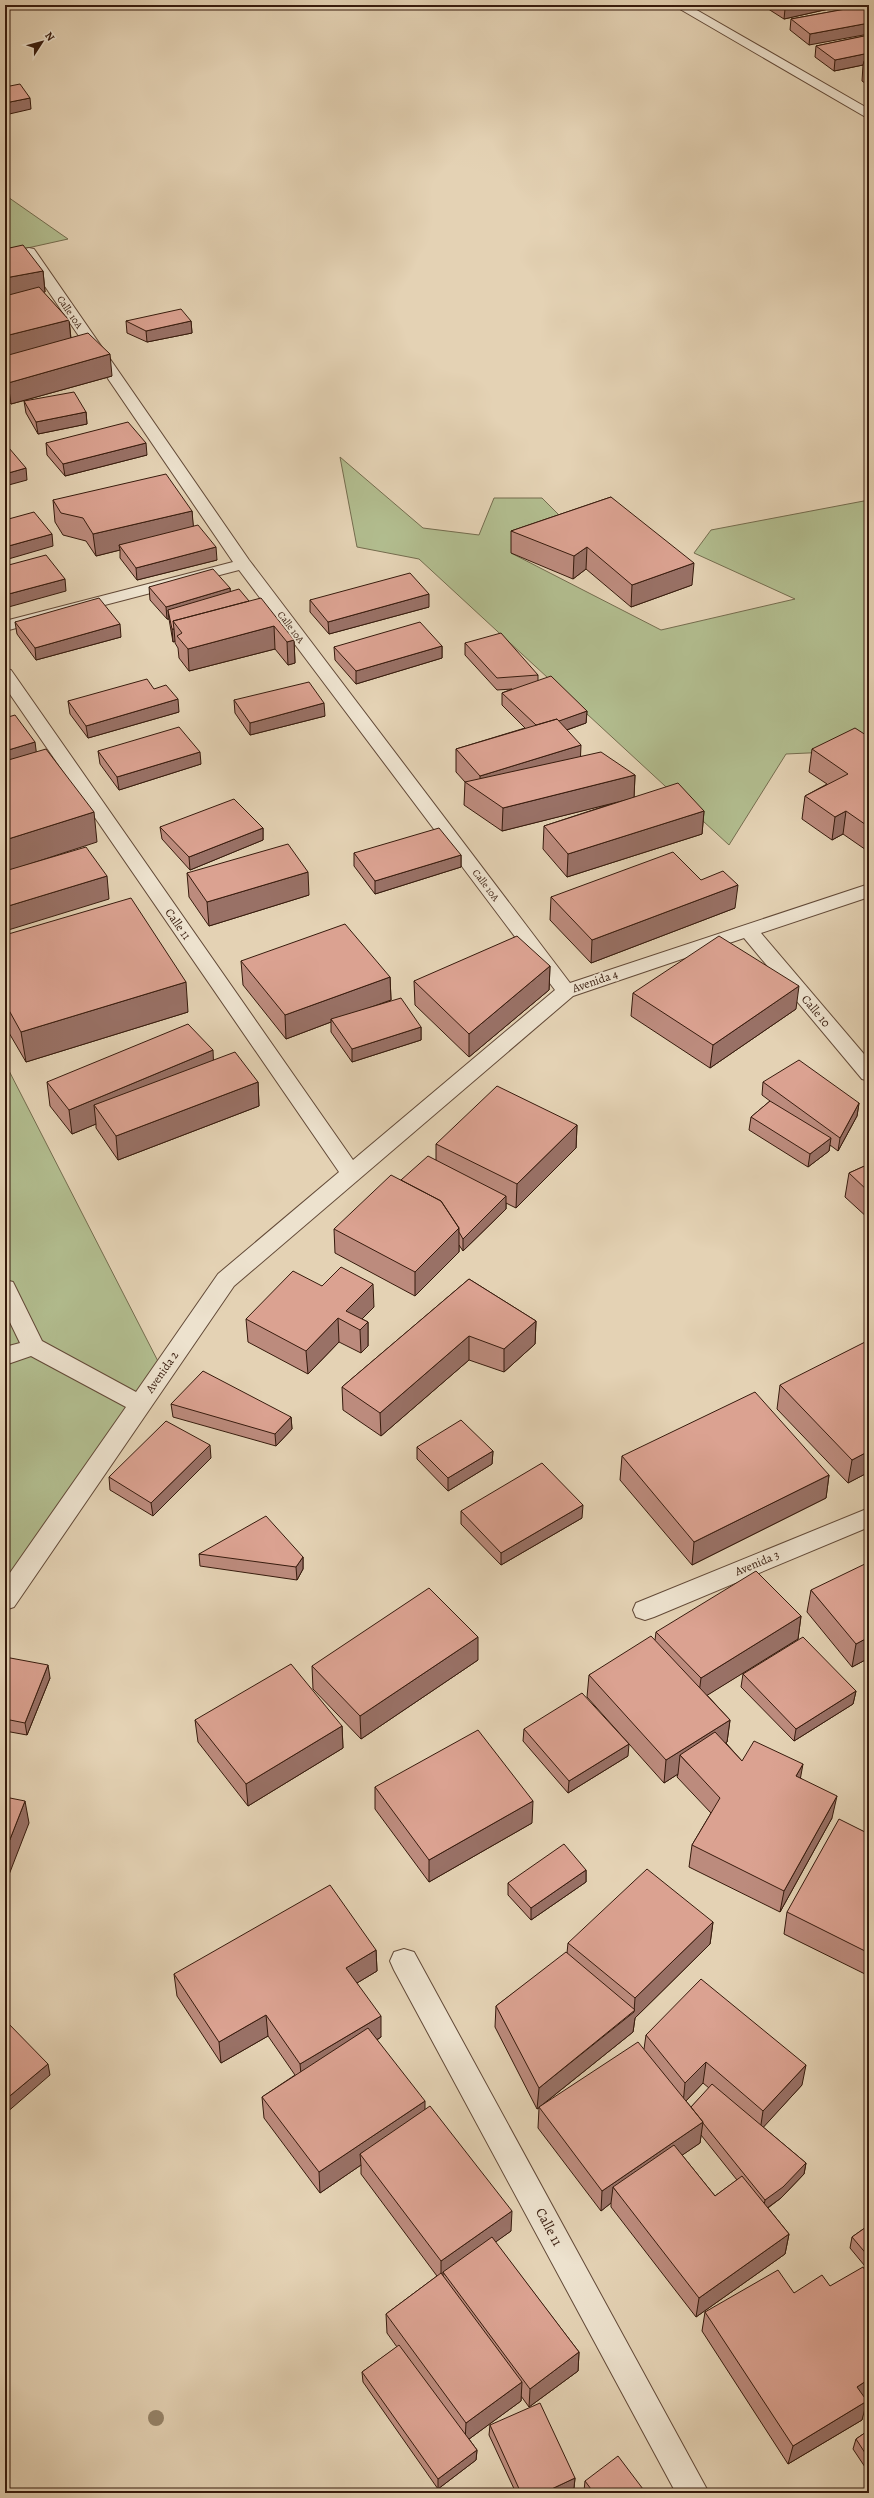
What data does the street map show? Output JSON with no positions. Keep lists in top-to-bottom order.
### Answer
{
  "streets": {
    "street": [
      "Calle 10A",
      "Calle 11",
      "Avenida 4",
      "Calle 10",
      "Avenida 2",
      "Avenida 3"
    ]
  },
  "crossings": [
    ["Calle 10A", "Avenida 4"],
    ["Calle 11", "Avenida 4"],
    ["Calle 11", "Avenida 2"],
    ["Avenida 4", "Calle 10"],
    ["Avenida 4", "Avenida 2"]
  ],
  "north": "top right"
}
